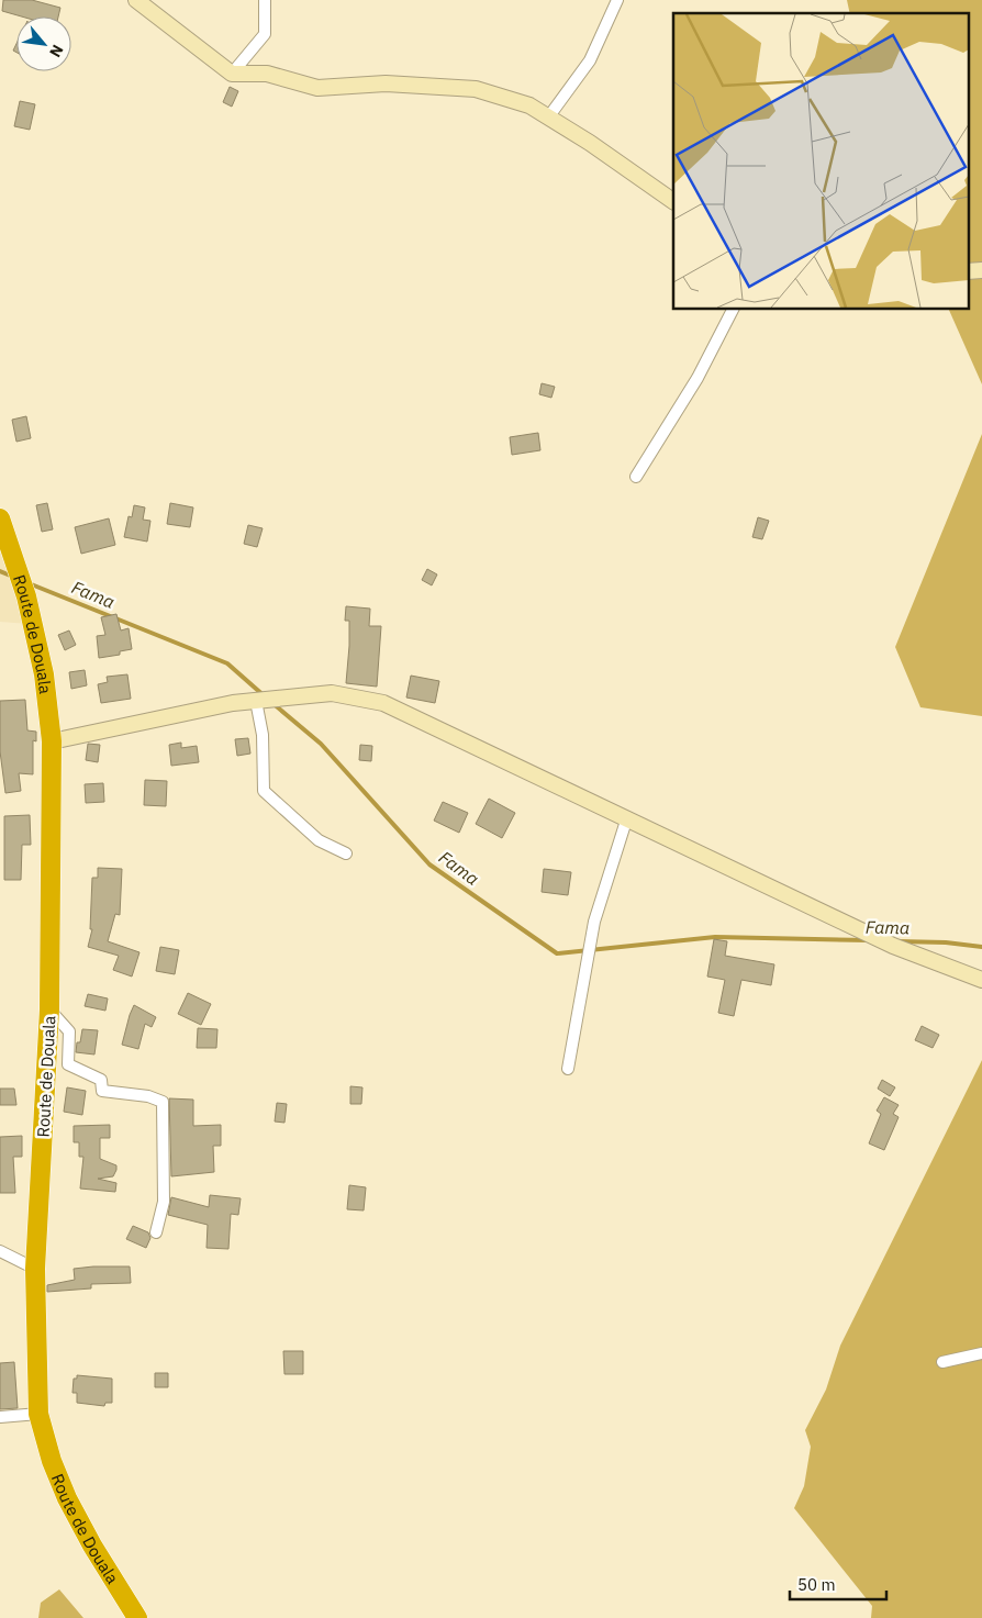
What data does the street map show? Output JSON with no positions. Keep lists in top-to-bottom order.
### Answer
{
  "streets": {
    "highway": ["Route de Douala"]
  },
  "water": ["Fama"],
  "scale_bar": "50 m",
  "north": "bottom right"
}
